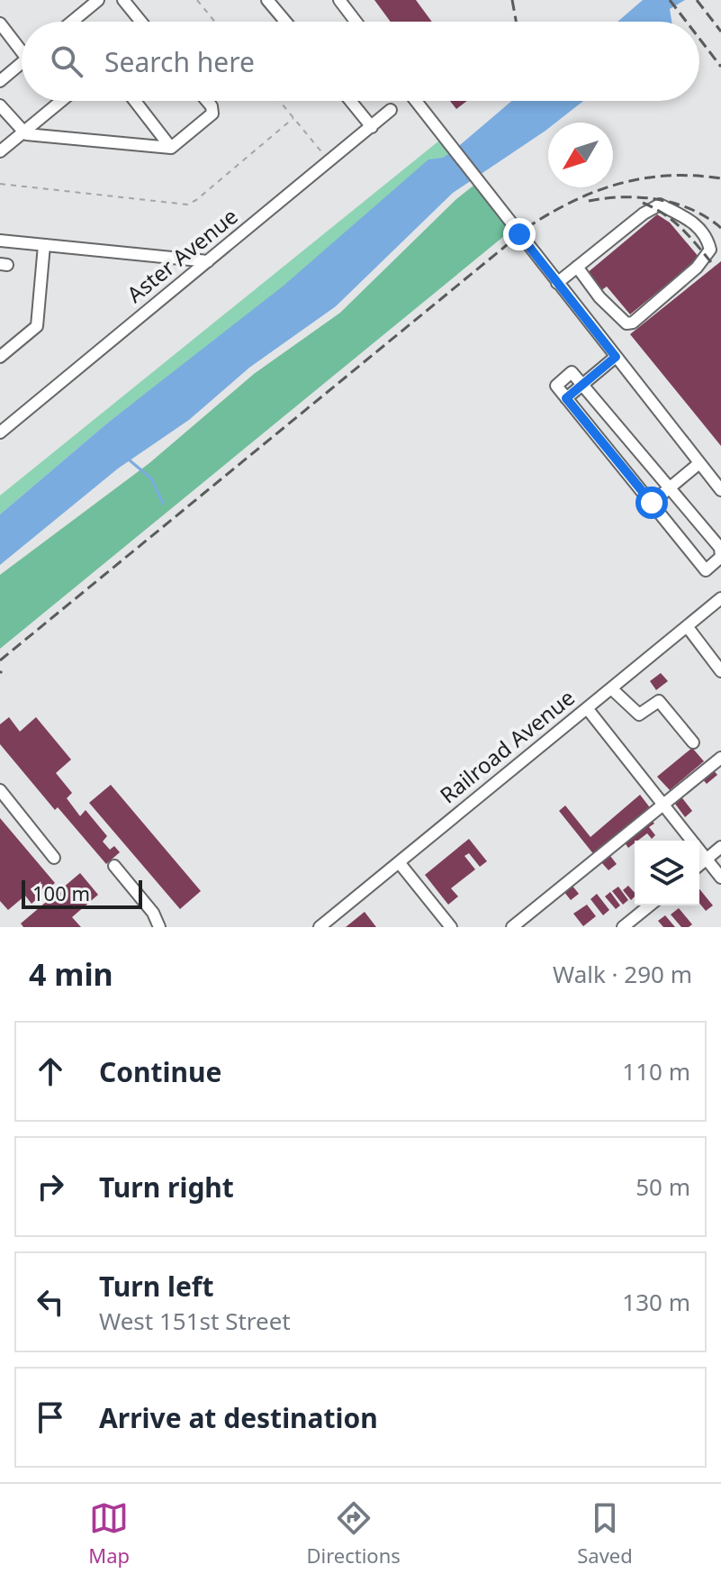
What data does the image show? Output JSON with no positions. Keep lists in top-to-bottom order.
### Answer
{
  "streets": {
    "street": ["Aster Avenue", "Railroad Avenue"]
  },
  "scale_bar": "100 m",
  "north": "bottom left",
  "page": {
    "search": "Search here",
    "scale": "100 m",
    "heading": ["4 min", "Walk · 290 m"],
    "list": [
      ["Continue", "110 m"],
      ["Turn right", "50 m"],
      ["Turn left", "West 151st Street", "130 m"],
      "Arrive at destination"
    ],
    "nav": ["Map", "Directions", "Saved"]
  }
}
